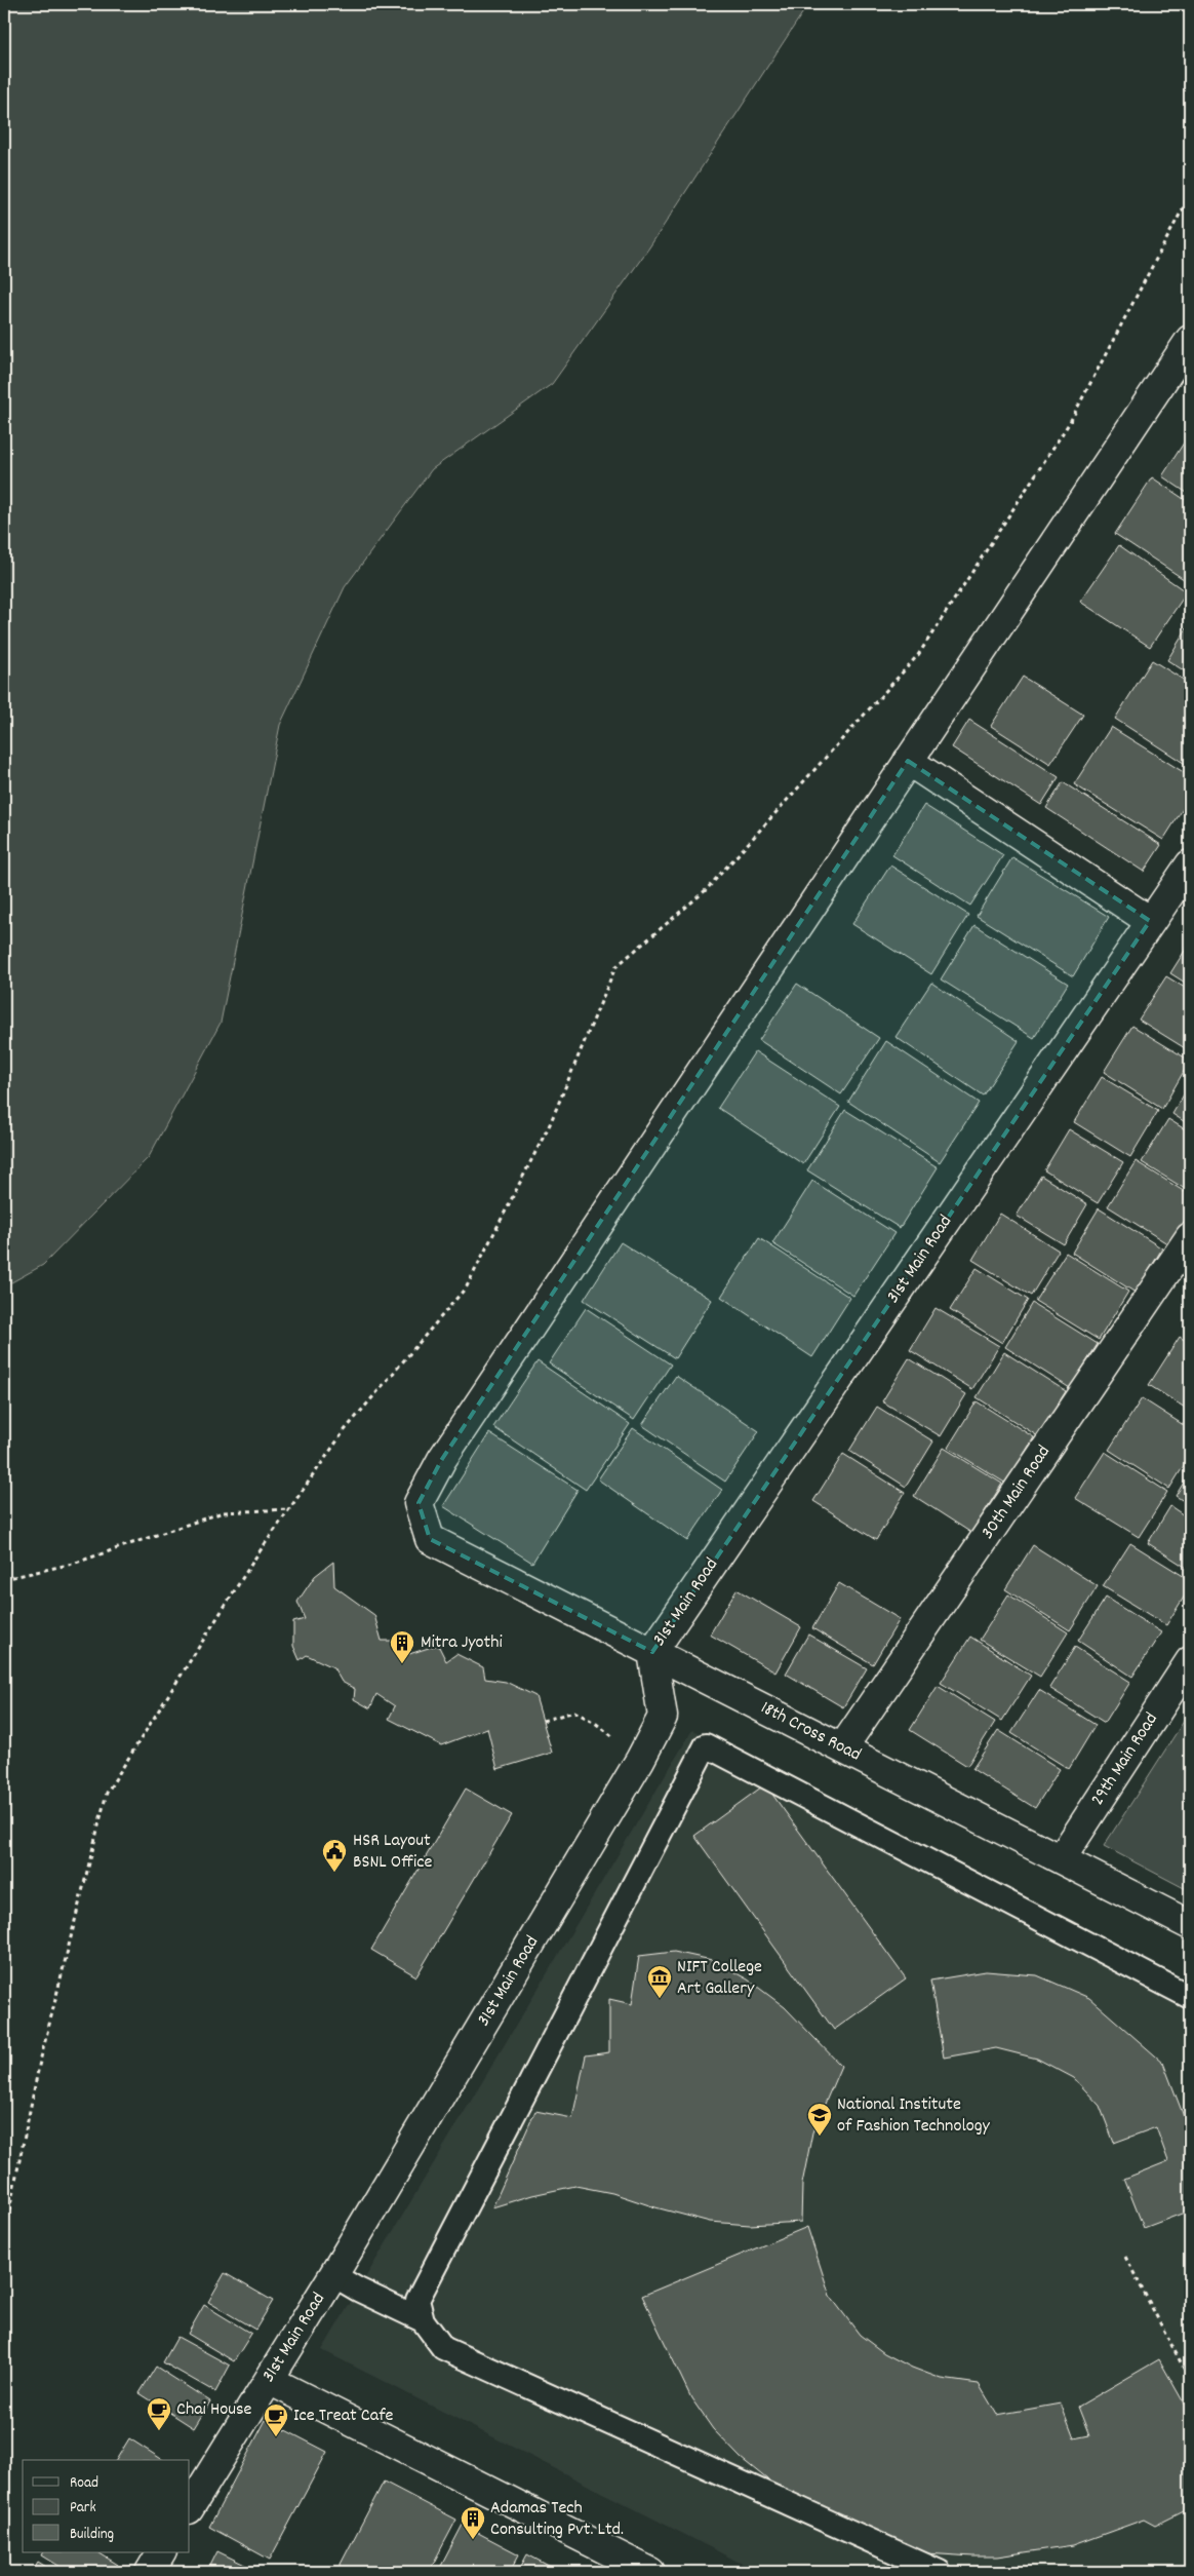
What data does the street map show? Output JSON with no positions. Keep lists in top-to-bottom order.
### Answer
{
  "streets": {
    "street": [
      "31st Main Road",
      "30th Main Road",
      "18th Cross Road",
      "29th Main Road"
    ]
  },
  "crossings": [
    ["31st Main Road", "18th Cross Road"],
    ["30th Main Road", "18th Cross Road"],
    ["18th Cross Road", "29th Main Road"]
  ],
  "places": {
    "building": ["Mitra Jyothi", "Adamas Tech Consulting Pvt. Ltd."],
    "public building": ["HSR Layout BSNL Office"],
    "museum": ["NIFT College Art Gallery"],
    "school or university": ["National Institute of Fashion Technology"],
    "cafe": ["Chai House", "Ice Treat Cafe"]
  },
  "legend": ["Road", "Park", "Building"]
}
